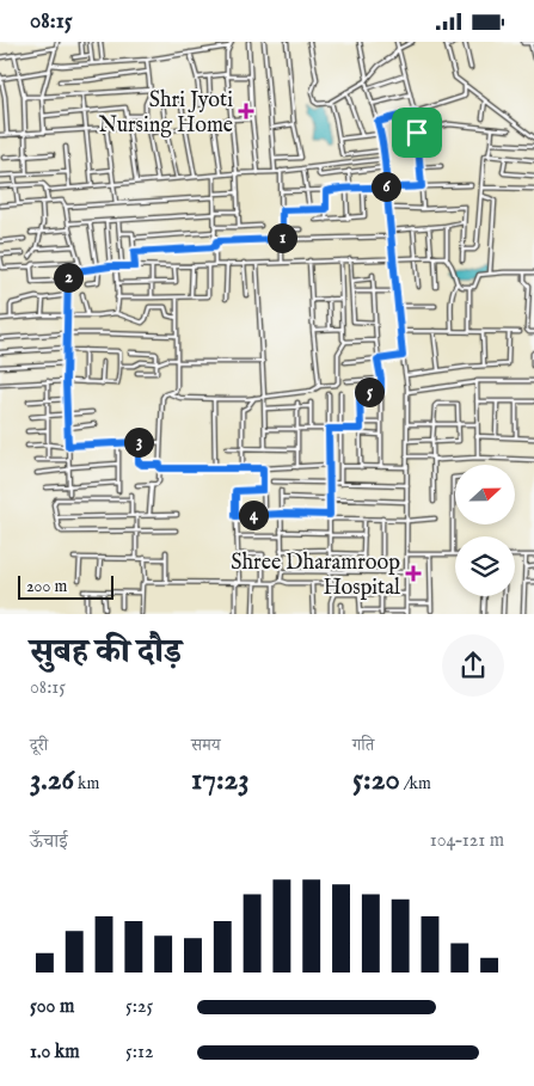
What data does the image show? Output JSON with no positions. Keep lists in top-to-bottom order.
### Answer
{
  "places": {
    "health": ["Shri Jyoti Nursing Home", "Shree Dharamroop Hospital"]
  },
  "scale_bar": "200 m",
  "north": "right",
  "page": {
    "status": "08:15",
    "pins": [
      "6",
      "1",
      "2",
      "5",
      "3",
      "4"
    ],
    "scale": "200 m",
    "heading": ["सुबह की दौड़", "08:15"],
    "stats": [
      ["दूरी", "3.26 km"],
      ["समय", "17:23"],
      ["गति", "5:20 /km"]
    ],
    "chart": ["ऊँचाई", "104–121 m"],
    "list": [
      {
        "name": "500 m",
        "note": "5:25"
      },
      {
        "name": "1.0 km",
        "note": "5:12"
      }
    ]
  }
}
